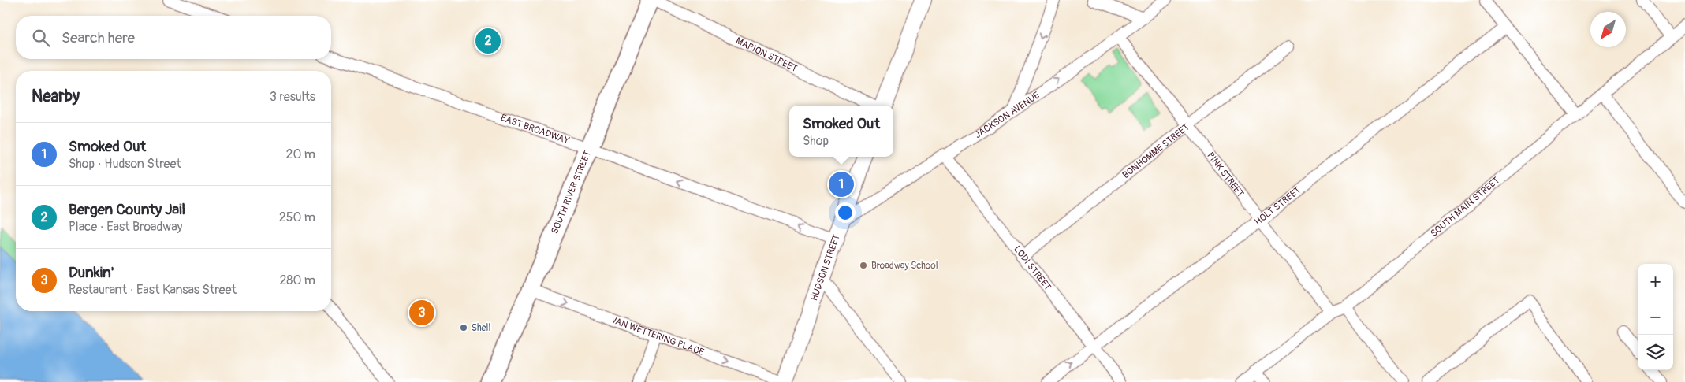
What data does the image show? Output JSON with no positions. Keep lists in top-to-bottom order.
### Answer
{
  "streets": {
    "main road": ["SOUTH RIVER STREET", "HUDSON STREET"],
    "street": [
      "MARION STREET",
      "JACKSON AVENUE",
      "EAST BROADWAY",
      "BONHOMME STREET",
      "PINK STREET",
      "HOLT STREET",
      "SOUTH MAIN STREET",
      "LODI STREET",
      "VAN WETTERING PLACE"
    ]
  },
  "crossings": [
    ["JACKSON AVENUE", "PINK STREET"],
    ["JACKSON AVENUE", "HUDSON STREET"],
    ["JACKSON AVENUE", "LODI STREET"],
    ["EAST BROADWAY", "SOUTH RIVER STREET"],
    ["EAST BROADWAY", "HUDSON STREET"],
    ["BONHOMME STREET", "PINK STREET"],
    ["BONHOMME STREET", "LODI STREET"],
    ["PINK STREET", "HOLT STREET"],
    ["PINK STREET", "SOUTH MAIN STREET"],
    ["SOUTH RIVER STREET", "VAN WETTERING PLACE"],
    ["HOLT STREET", "LODI STREET"],
    ["HUDSON STREET", "VAN WETTERING PLACE"]
  ],
  "one_way": ["EAST BROADWAY", "VAN WETTERING PLACE"],
  "places": ["Broadway School", "Shell"],
  "north": "bottom left",
  "page": {
    "search": "Search here",
    "pins": ["2", "1", "3"],
    "heading": ["Nearby", "3 results"],
    "popup": ["Smoked Out", "Shop"],
    "list": [
      {
        "mark": "1",
        "name": "Smoked Out",
        "note": "Shop · Hudson Street",
        "value": "20 m"
      },
      {
        "mark": "2",
        "name": "Bergen County Jail",
        "note": "Place · East Broadway",
        "value": "250 m"
      },
      {
        "mark": "3",
        "name": "Dunkin'",
        "note": "Restaurant · East Kansas Street",
        "value": "280 m"
      }
    ],
    "map_buttons": ["+", "−"]
  }
}
